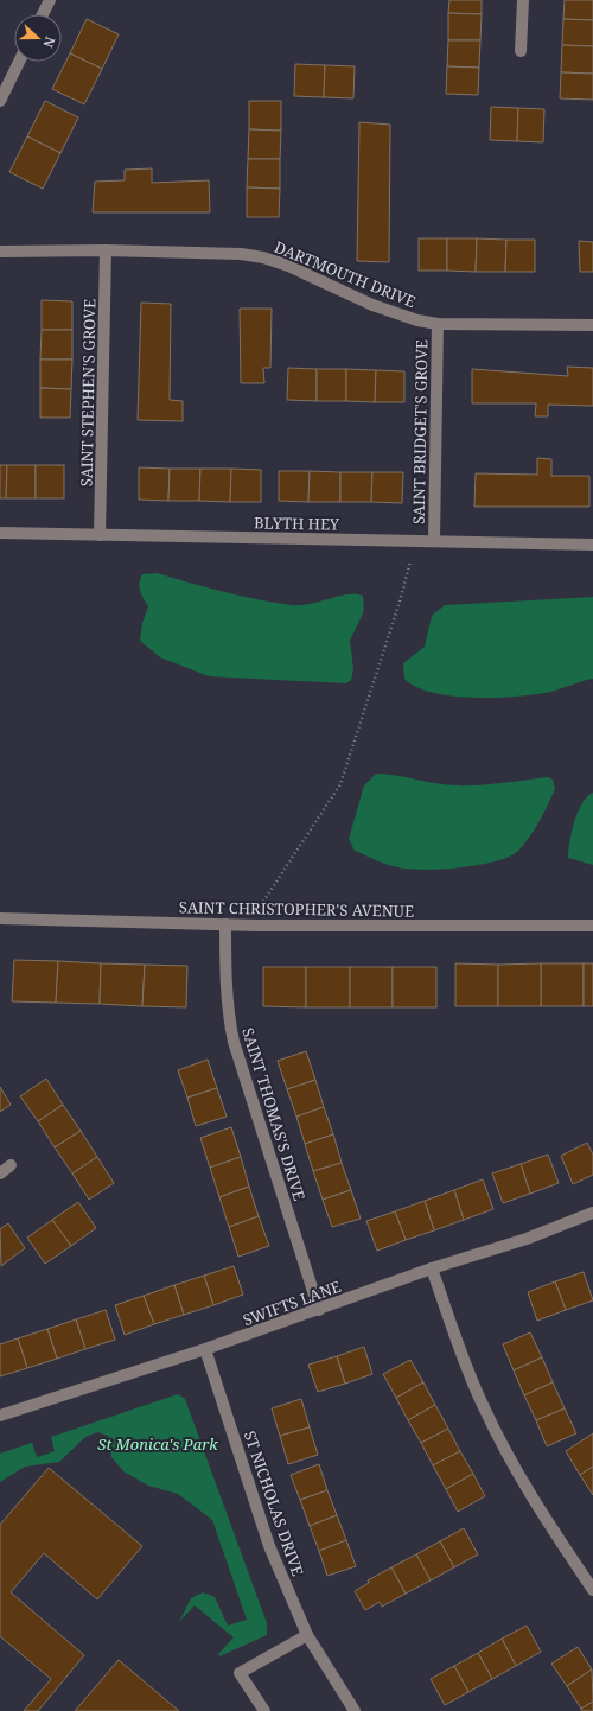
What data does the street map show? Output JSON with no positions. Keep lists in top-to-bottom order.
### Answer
{
  "streets": {
    "street": [
      "DARTMOUTH DRIVE",
      "SAINT STEPHEN'S GROVE",
      "SAINT BRIDGET'S GROVE",
      "BLYTH HEY",
      "SAINT CHRISTOPHER'S AVENUE",
      "SAINT THOMAS'S DRIVE",
      "SWIFTS LANE",
      "ST NICHOLAS DRIVE"
    ]
  },
  "crossings": [
    ["DARTMOUTH DRIVE", "SAINT STEPHEN'S GROVE"],
    ["DARTMOUTH DRIVE", "SAINT BRIDGET'S GROVE"],
    ["SAINT STEPHEN'S GROVE", "BLYTH HEY"],
    ["SAINT BRIDGET'S GROVE", "BLYTH HEY"],
    ["SAINT CHRISTOPHER'S AVENUE", "SAINT THOMAS'S DRIVE"],
    ["SAINT THOMAS'S DRIVE", "SWIFTS LANE"],
    ["SWIFTS LANE", "ST NICHOLAS DRIVE"]
  ],
  "parks": ["St Monica's Park"],
  "north": "right"
}
